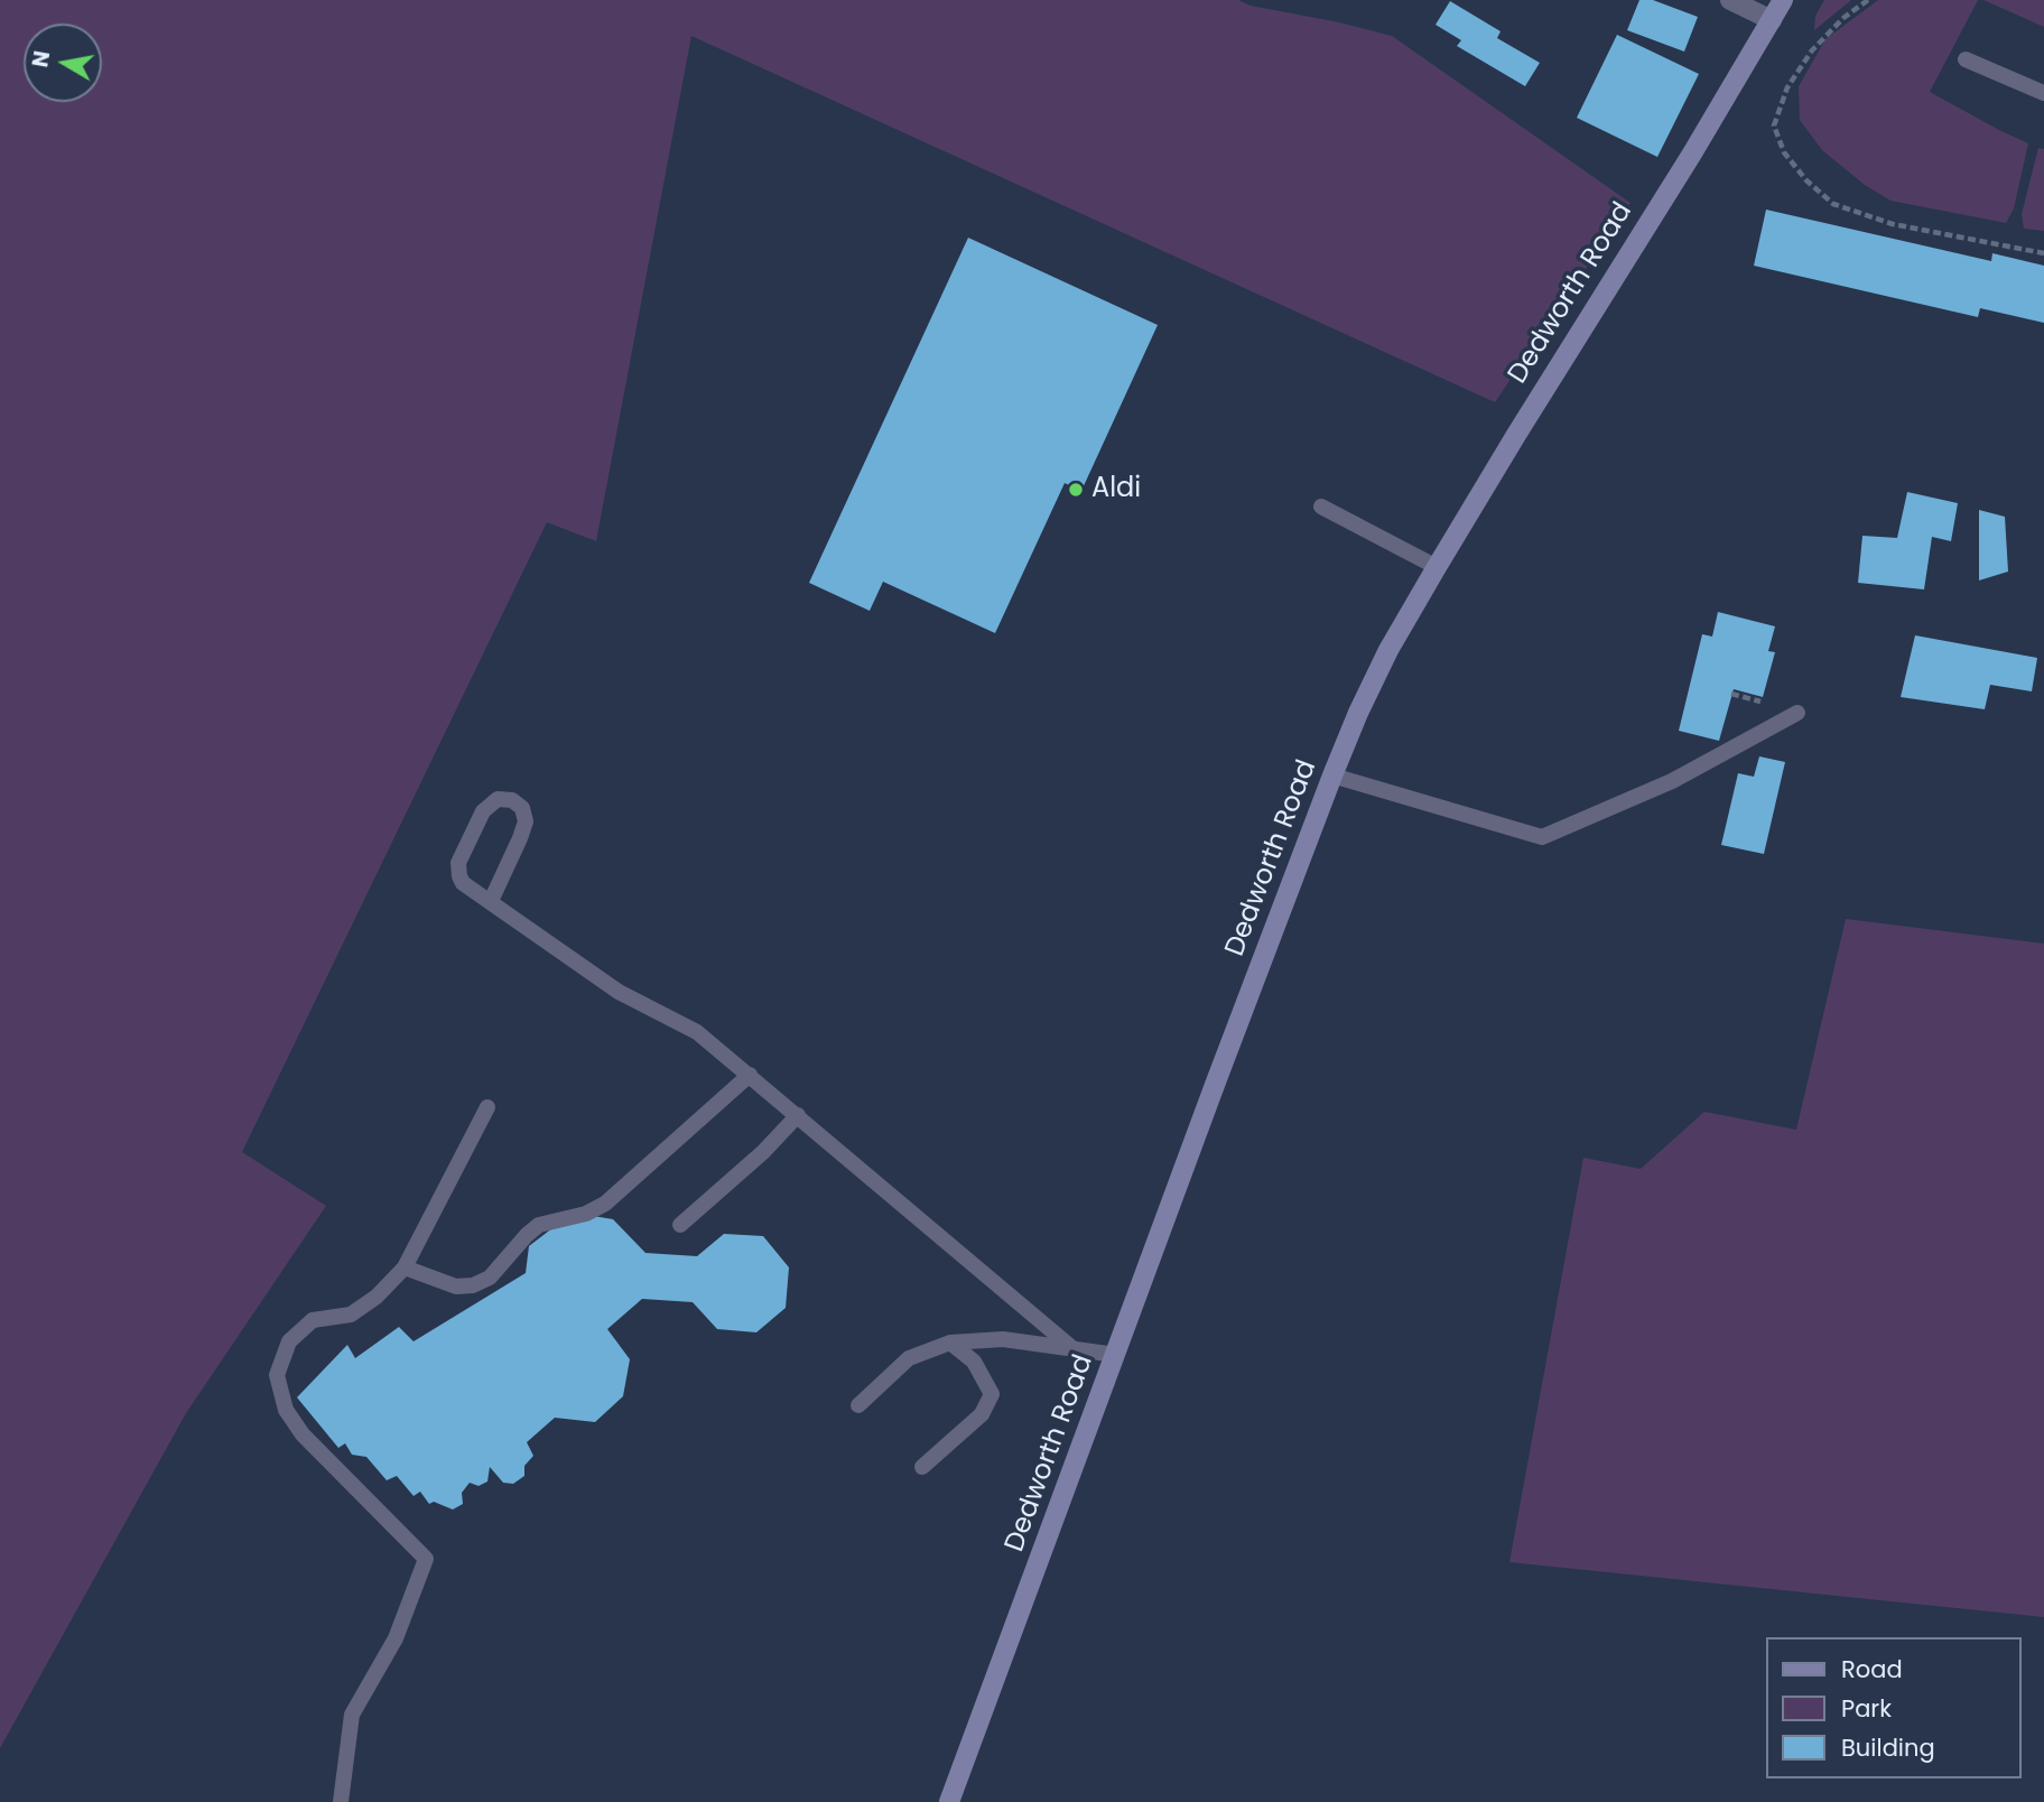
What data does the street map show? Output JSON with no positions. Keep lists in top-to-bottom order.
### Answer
{
  "streets": {
    "main road": ["Dedworth Road"]
  },
  "places": ["Aldi"],
  "legend": ["Road", "Park", "Building"],
  "north": "left"
}
